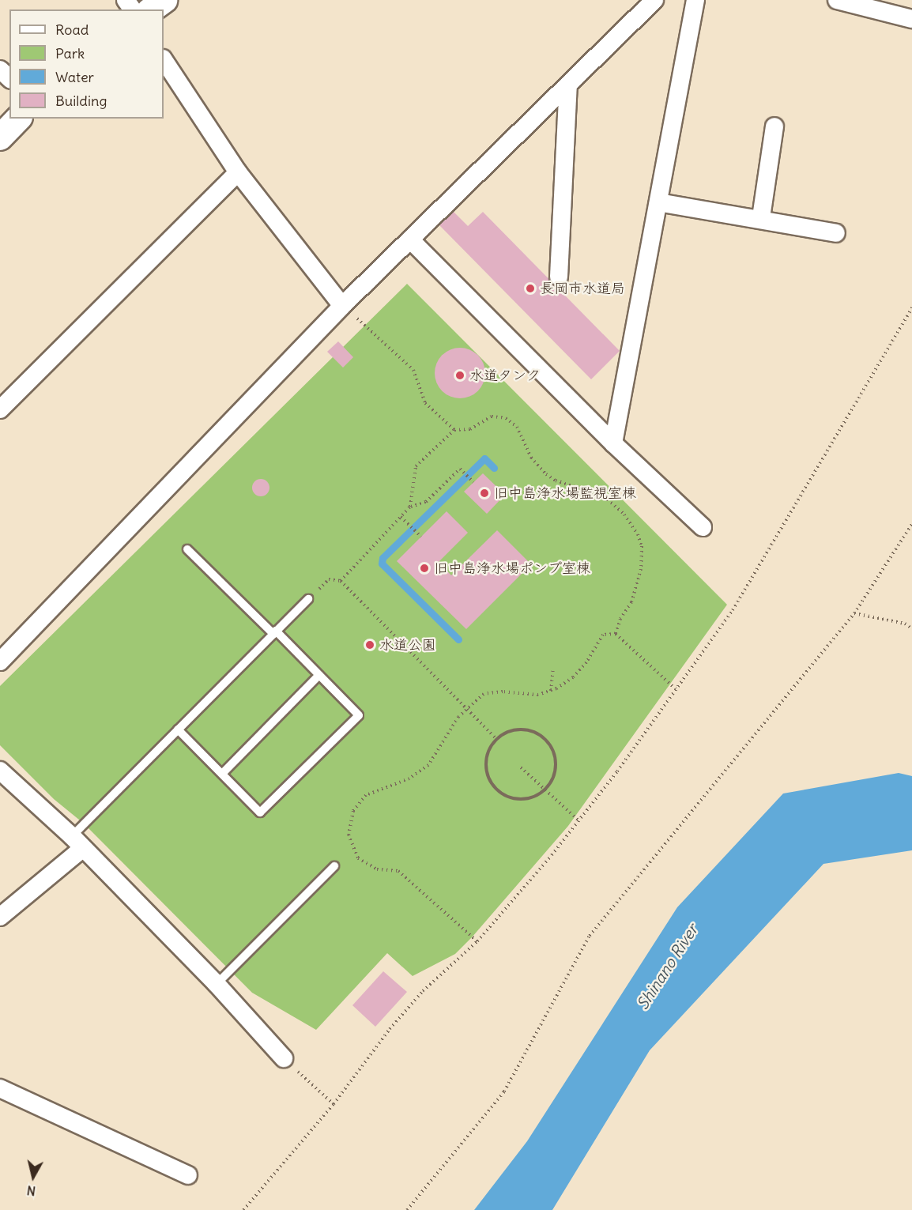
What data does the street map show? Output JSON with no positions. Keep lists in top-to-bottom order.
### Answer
{
  "water": ["Shinano River"],
  "places": [
    "長岡市水道局",
    "水道タンク",
    "旧中島浄水場監視室棟",
    "旧中島浄水場ポンプ室棟",
    "水道公園"
  ],
  "legend": [
    "Road",
    "Park",
    "Water",
    "Building"
  ],
  "north": "bottom"
}
